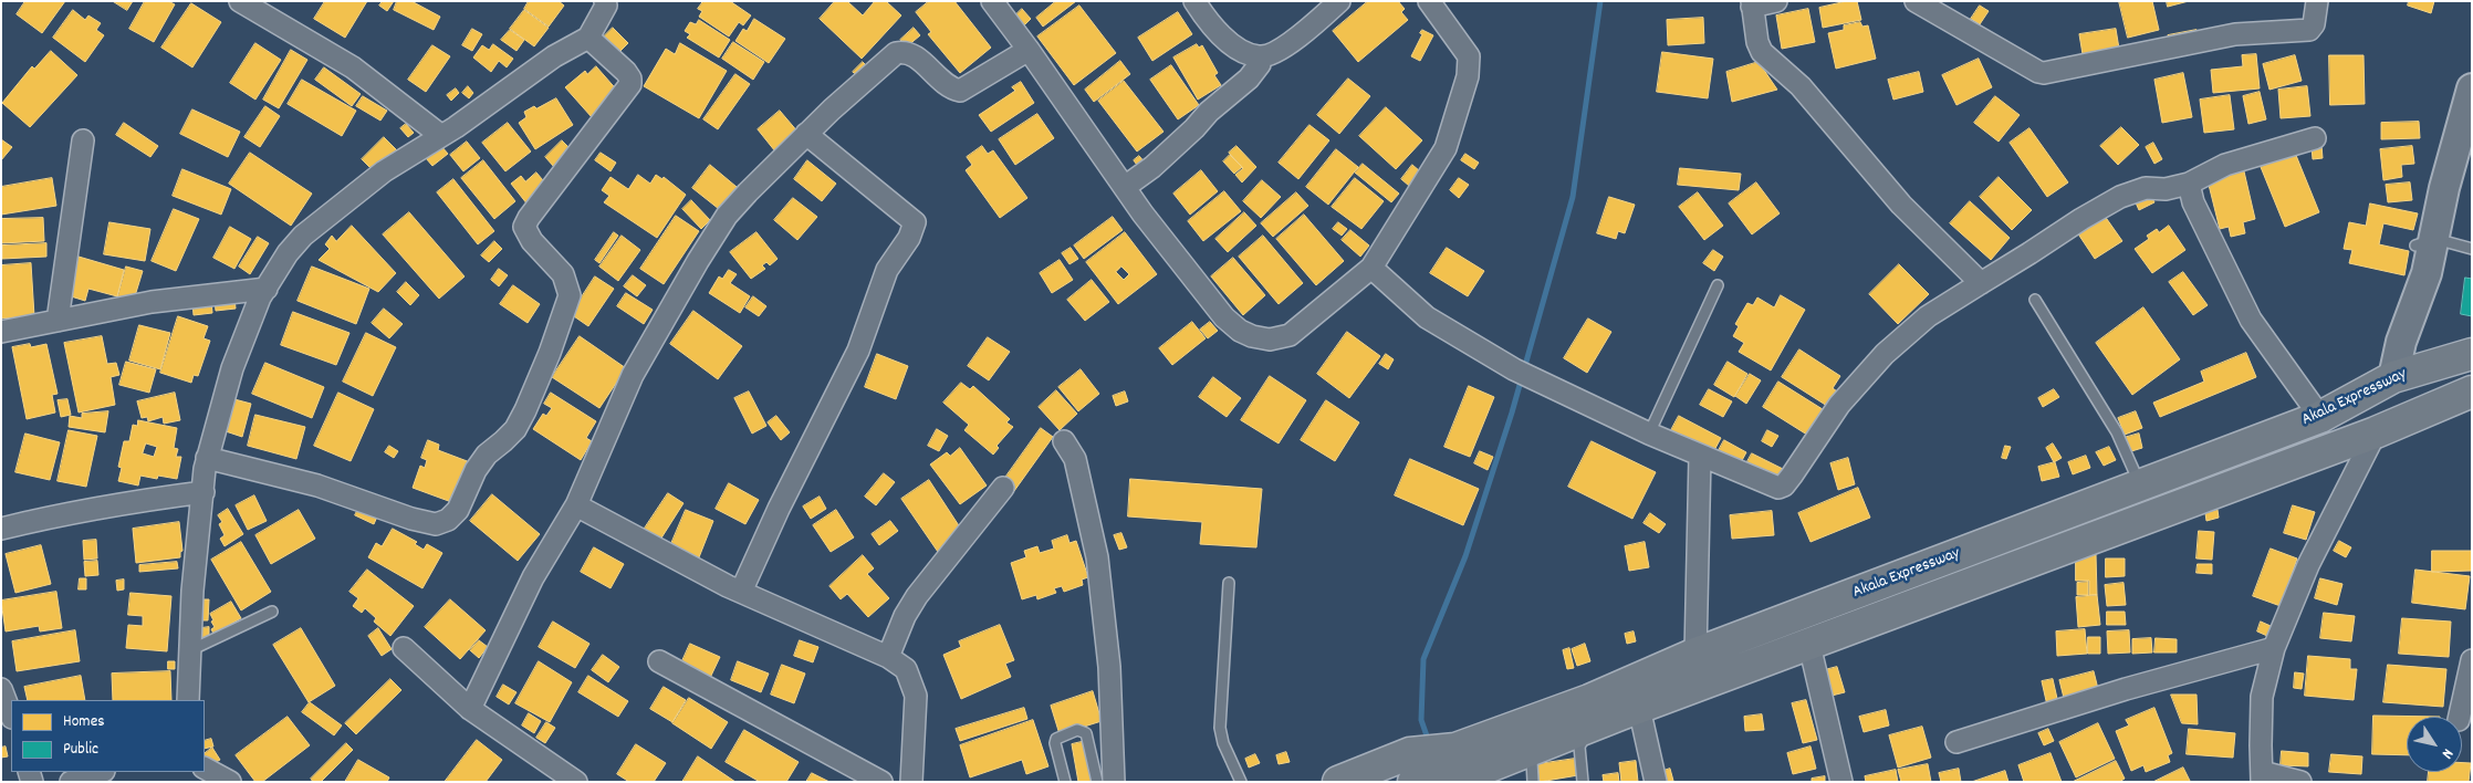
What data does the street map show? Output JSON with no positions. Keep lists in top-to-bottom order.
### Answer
{
  "streets": {
    "main road": ["Akala Expressway"]
  },
  "legend": ["Homes", "Public"],
  "north": "bottom right"
}
